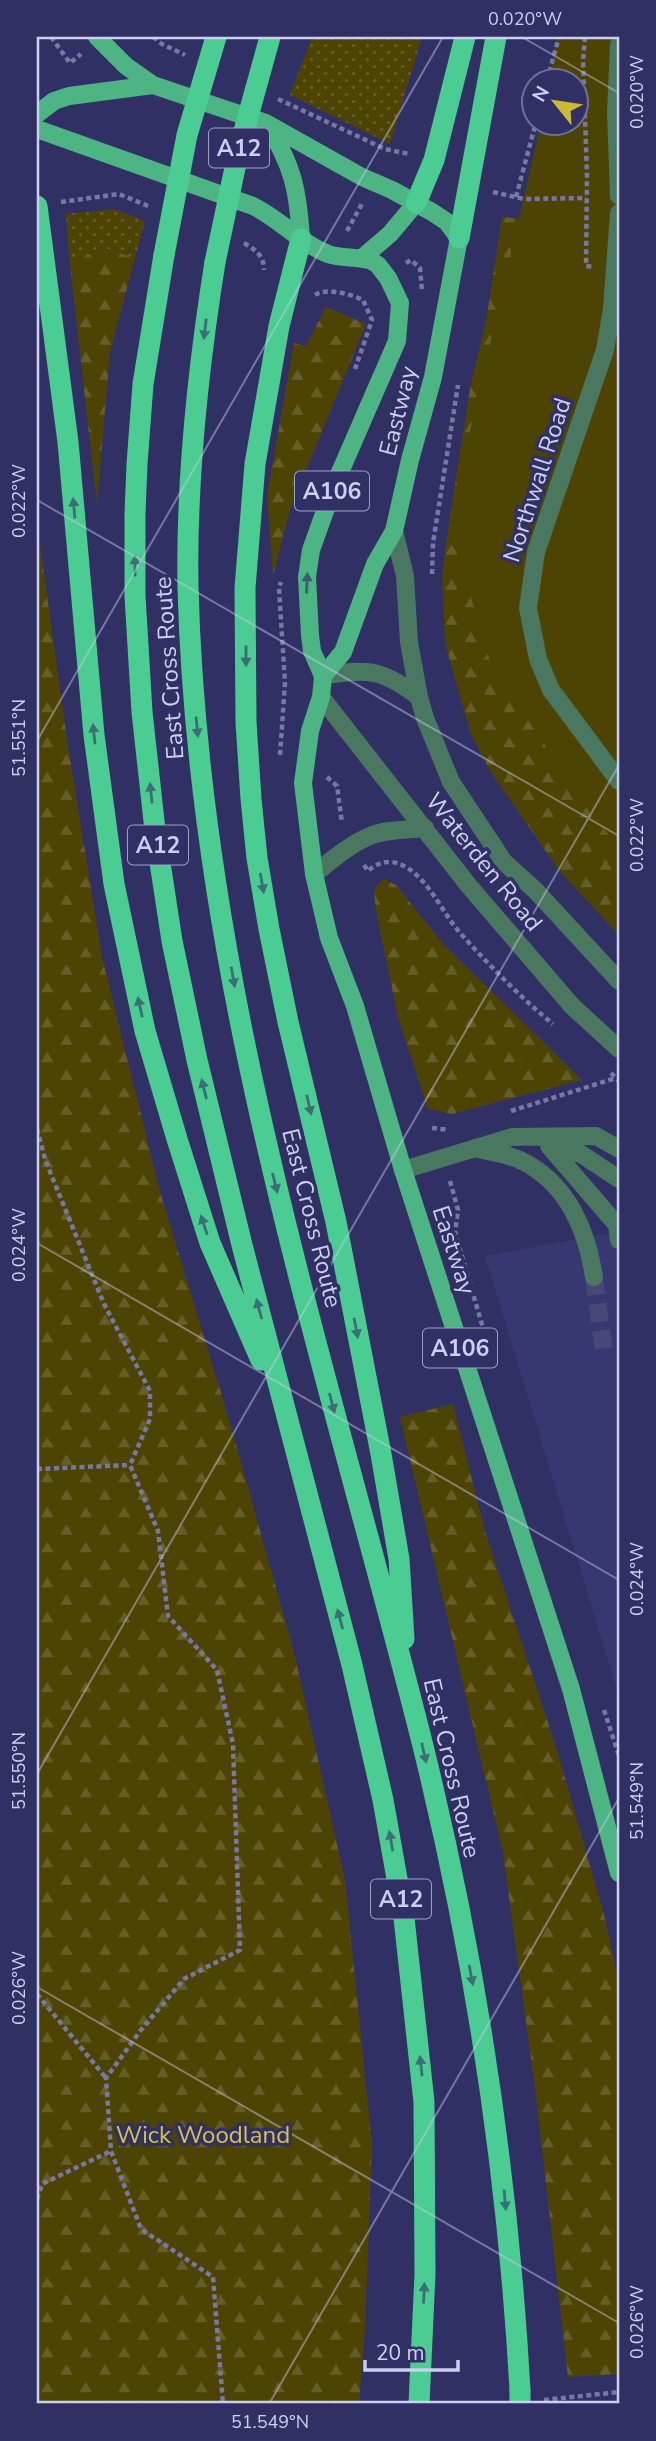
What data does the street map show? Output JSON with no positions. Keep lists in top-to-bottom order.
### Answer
{
  "streets": {
    "highway": ["A12", "East Cross Route"],
    "main road": ["Eastway", "A106"],
    "street": ["Northwall Road", "Waterden Road"]
  },
  "crossings": [
    ["A12", "East Cross Route"],
    ["Eastway", "Waterden Road"]
  ],
  "parks": ["Wick Woodland"],
  "scale_bar": "20 m",
  "north": "top left",
  "coordinates": [
    "0.020°W",
    "0.022°W",
    "51.551°N",
    "0.024°W",
    "51.550°N",
    "51.549°N",
    "0.026°W"
  ]
}
